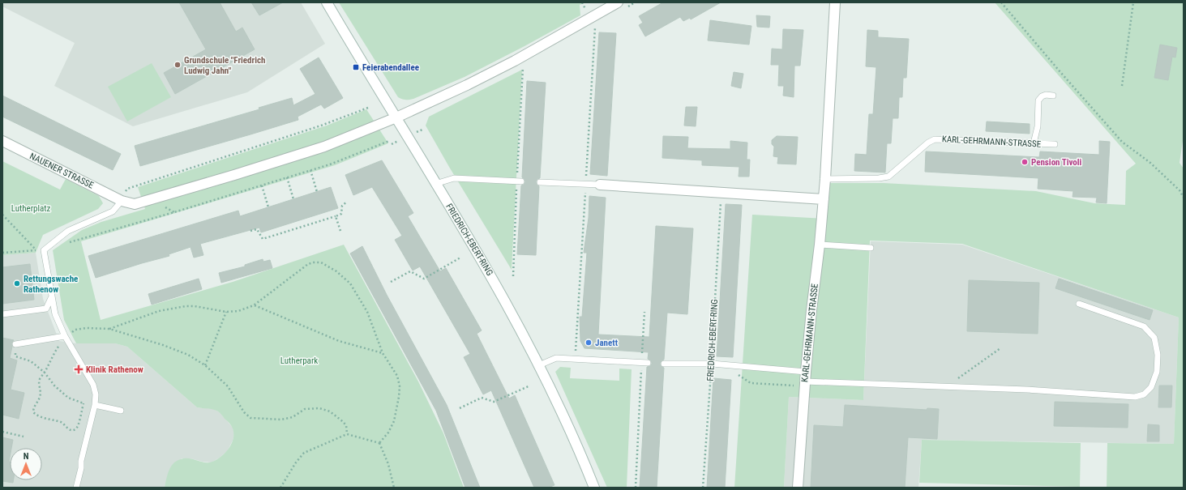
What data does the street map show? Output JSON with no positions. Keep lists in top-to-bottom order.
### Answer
{
  "streets": {
    "street": ["KARL-GEHRMANN-STRASSE", "NAUENER STRASSE", "FRIEDRICH-EBERT-RING"]
  },
  "parks": ["Lutherplatz", "Lutherpark"],
  "places": {
    "other": [
      "Grundschule \"Friedrich Ludwig Jahn\"",
      "Pension Tivoli",
      "Rettungswache Rathenow",
      "Janett"
    ],
    "transit": ["Feierabendallee"],
    "health": ["Klinik Rathenow"]
  },
  "north": "top"
}
